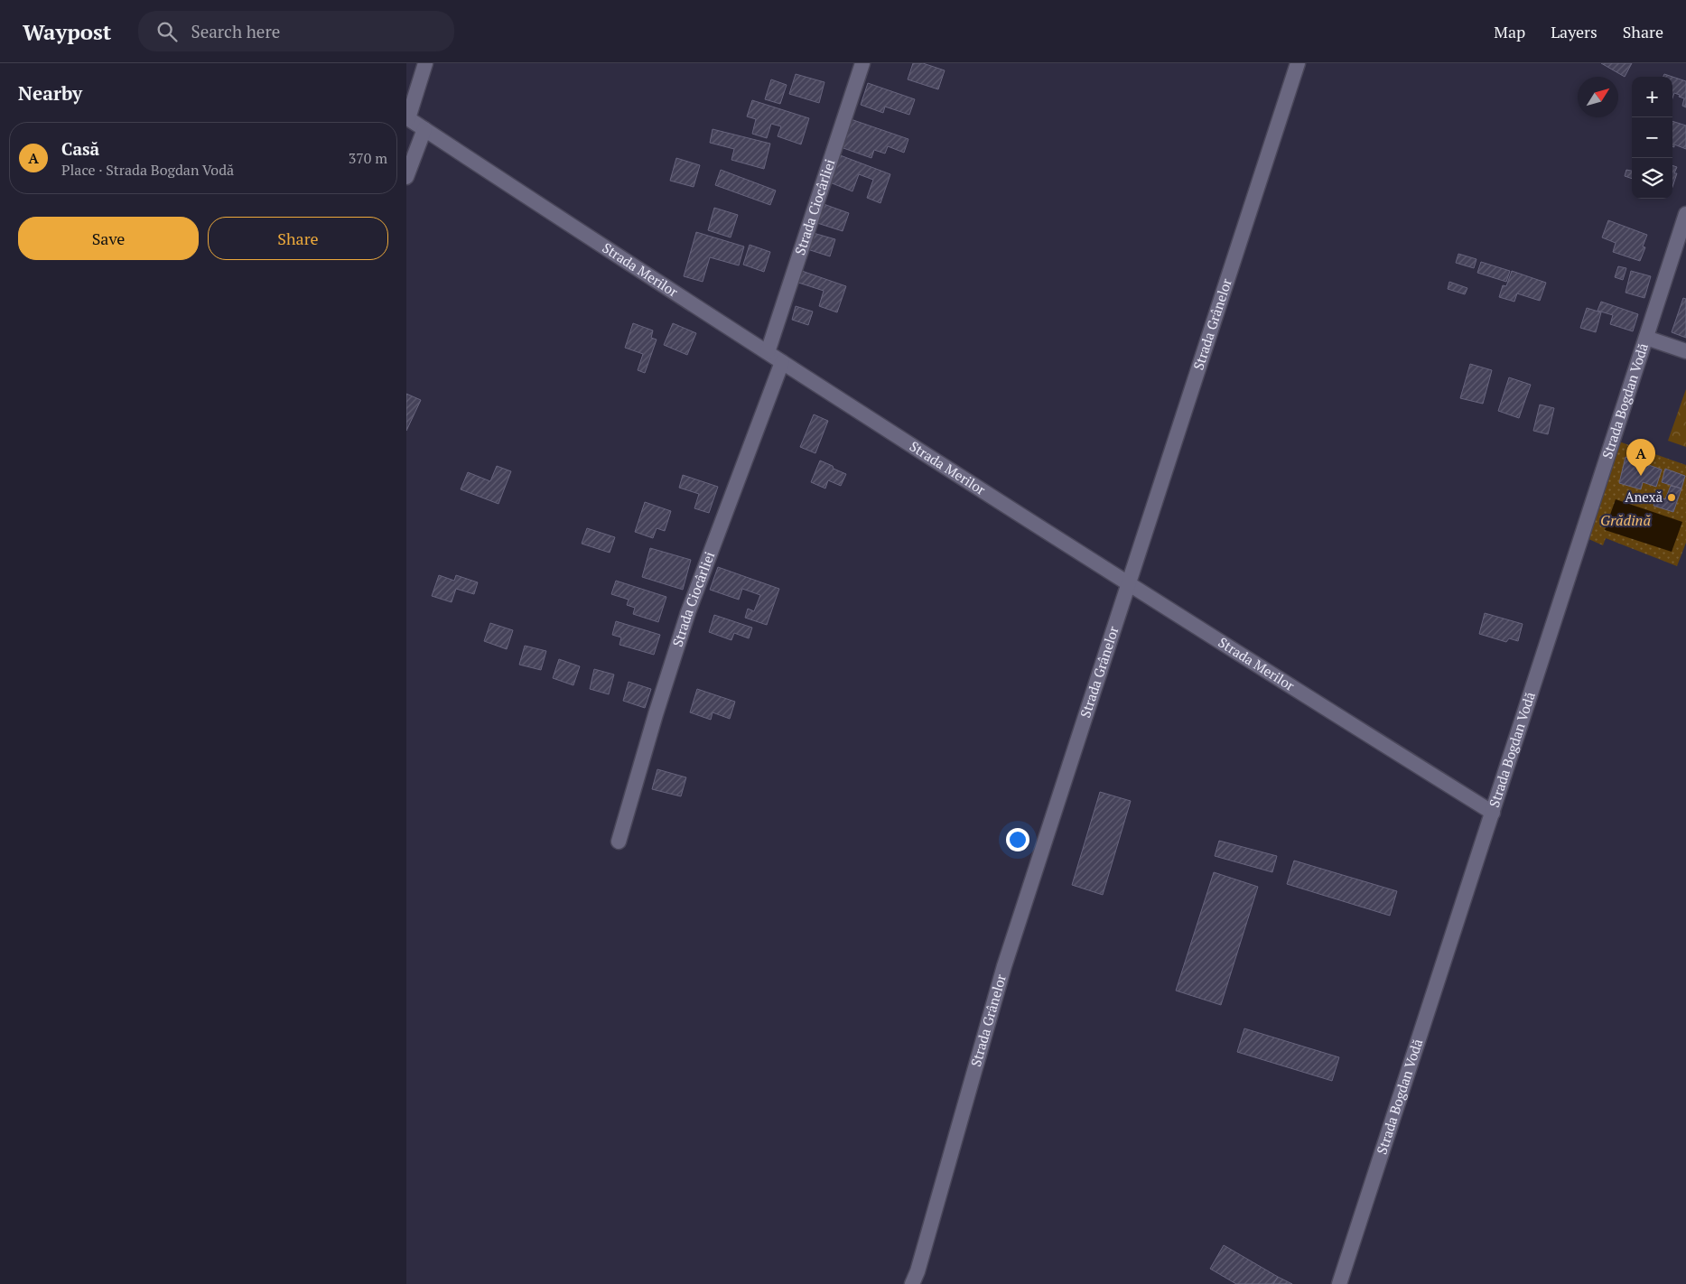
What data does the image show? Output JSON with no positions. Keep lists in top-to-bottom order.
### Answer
{
  "streets": {
    "street": [
      "Strada Ciocârliei",
      "Strada Merilor",
      "Strada Grânelor",
      "Strada Bogdan Vodă"
    ]
  },
  "crossings": [
    ["Strada Ciocârliei", "Strada Merilor"],
    ["Strada Merilor", "Strada Grânelor"],
    ["Strada Merilor", "Strada Bogdan Vodă"]
  ],
  "water": ["Grădină"],
  "places": ["Anexă"],
  "north": "top right",
  "page": {
    "header": "Waypost",
    "search": "Search here",
    "nav": ["Map", "Layers", "Share"],
    "heading": "Nearby",
    "map_buttons": ["+", "−"],
    "list": [
      {
        "mark": "A",
        "name": "Casă",
        "note": "Place · Strada Bogdan Vodă",
        "value": "370 m"
      }
    ],
    "buttons": ["Save", "Share"],
    "pins": "A"
  }
}
